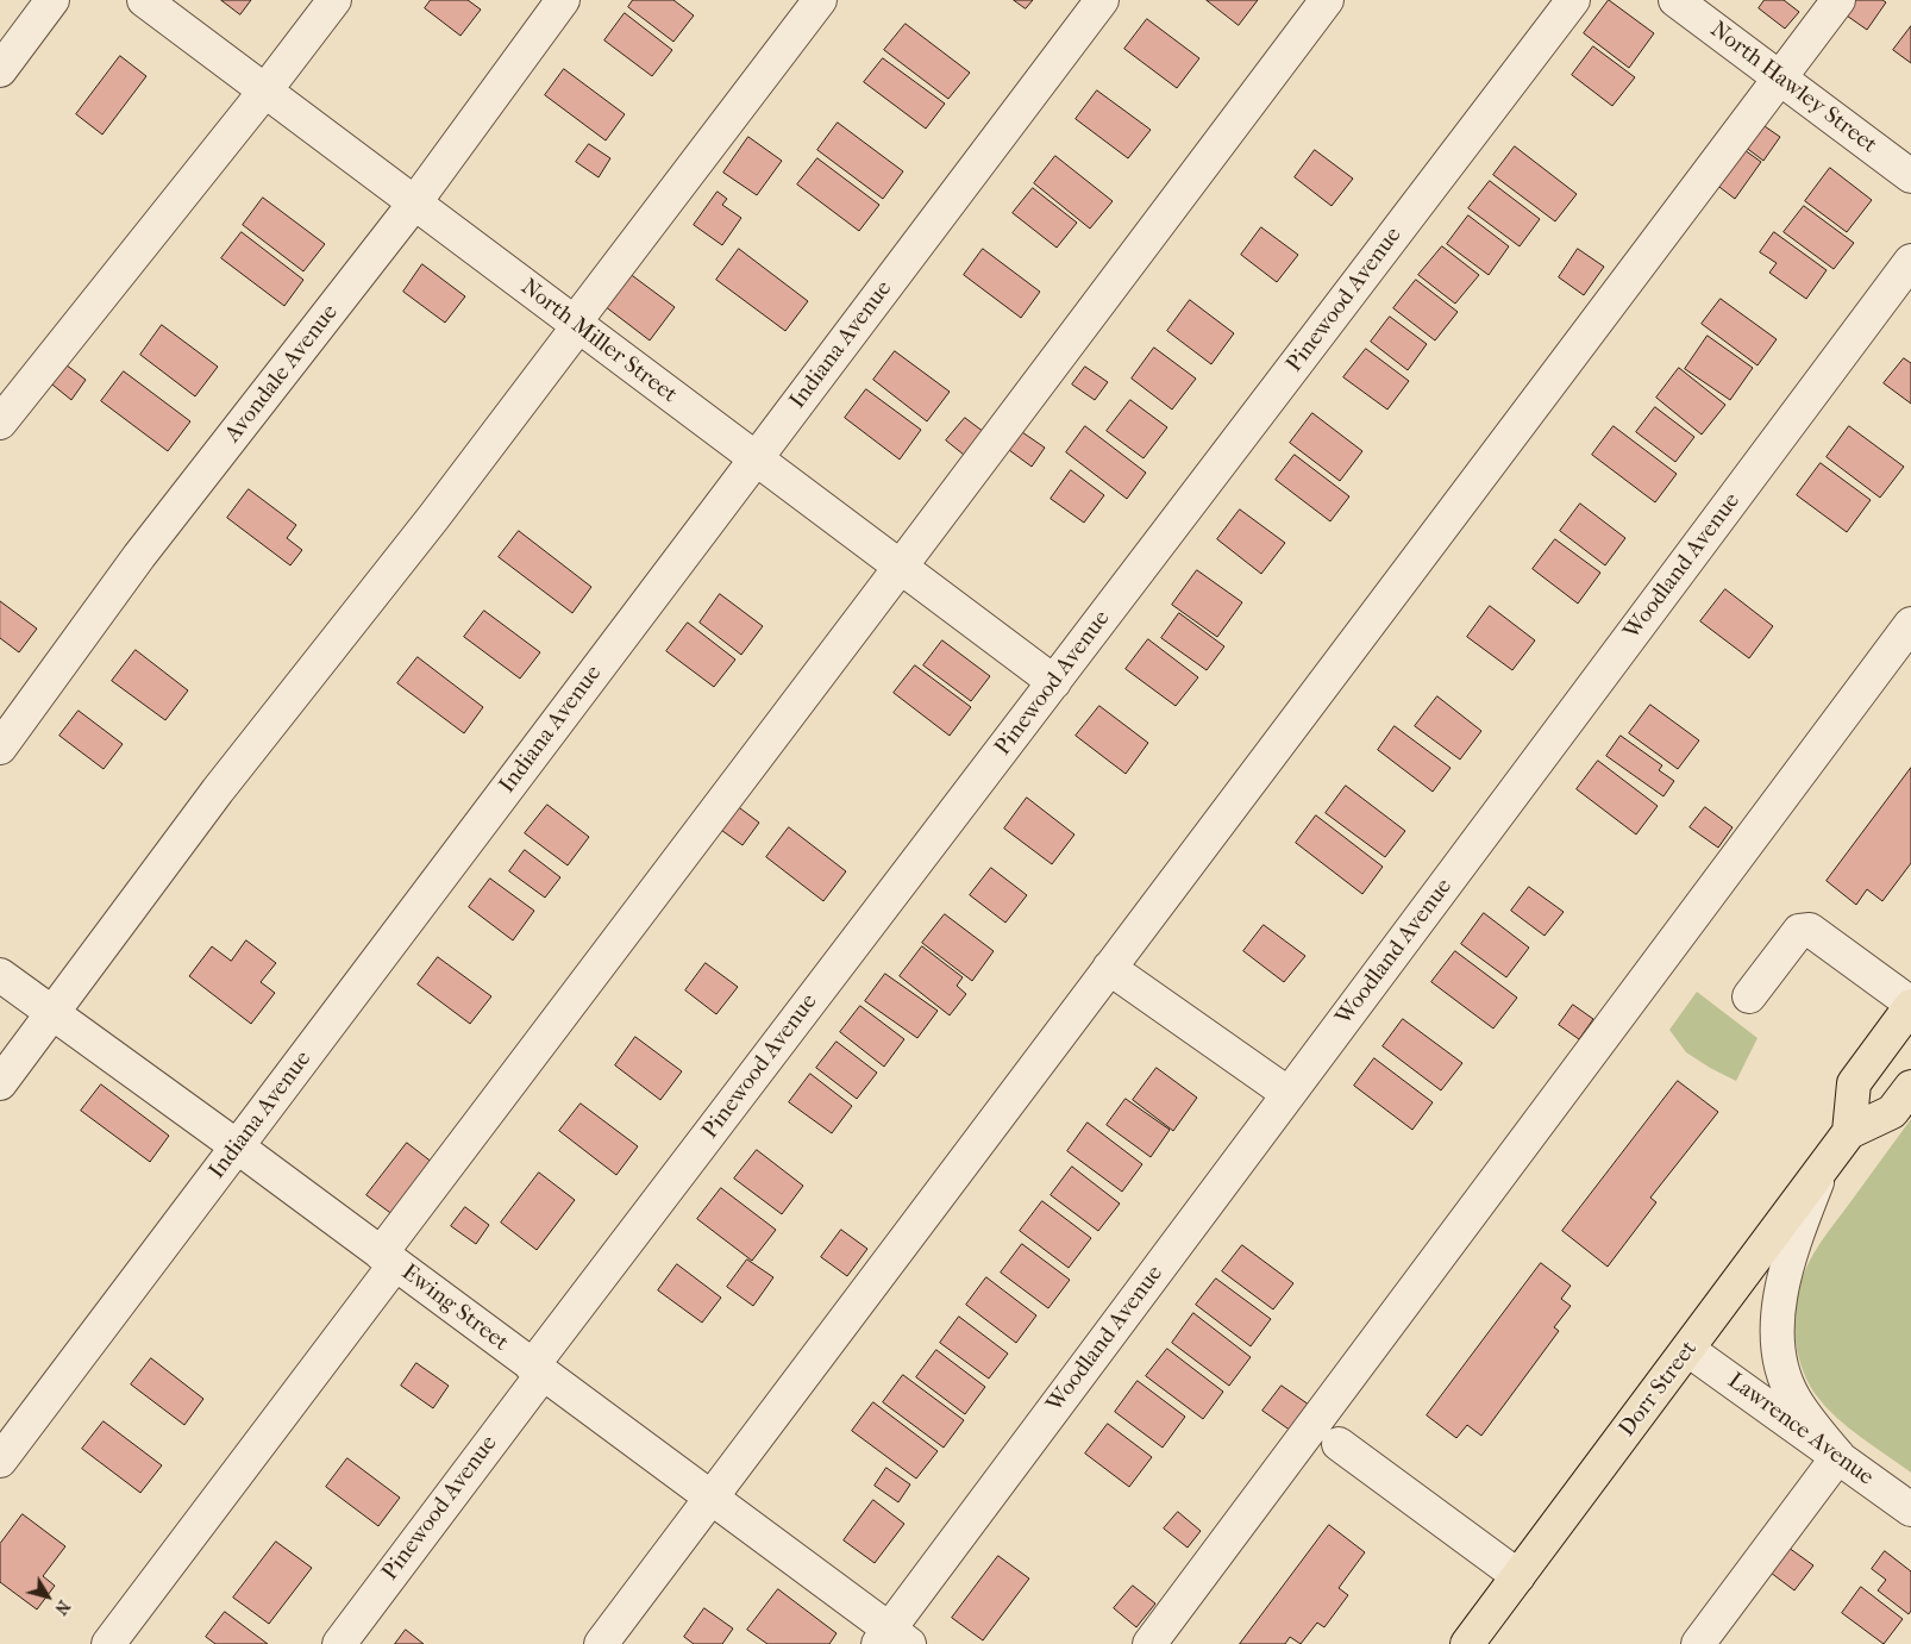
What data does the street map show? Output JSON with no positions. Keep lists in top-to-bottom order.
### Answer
{
  "streets": {
    "main road": ["Dorr Street"],
    "street": [
      "North Hawley Street",
      "Pinewood Avenue",
      "North Miller Street",
      "Indiana Avenue",
      "Avondale Avenue",
      "Woodland Avenue",
      "Ewing Street",
      "Lawrence Avenue"
    ]
  },
  "crossings": [
    ["Pinewood Avenue", "North Miller Street"],
    ["Pinewood Avenue", "Ewing Street"],
    ["North Miller Street", "Indiana Avenue"],
    ["North Miller Street", "Avondale Avenue"],
    ["Indiana Avenue", "Ewing Street"],
    ["Woodland Avenue", "Ewing Street"],
    ["Dorr Street", "Lawrence Avenue"]
  ],
  "north": "bottom right"
}
